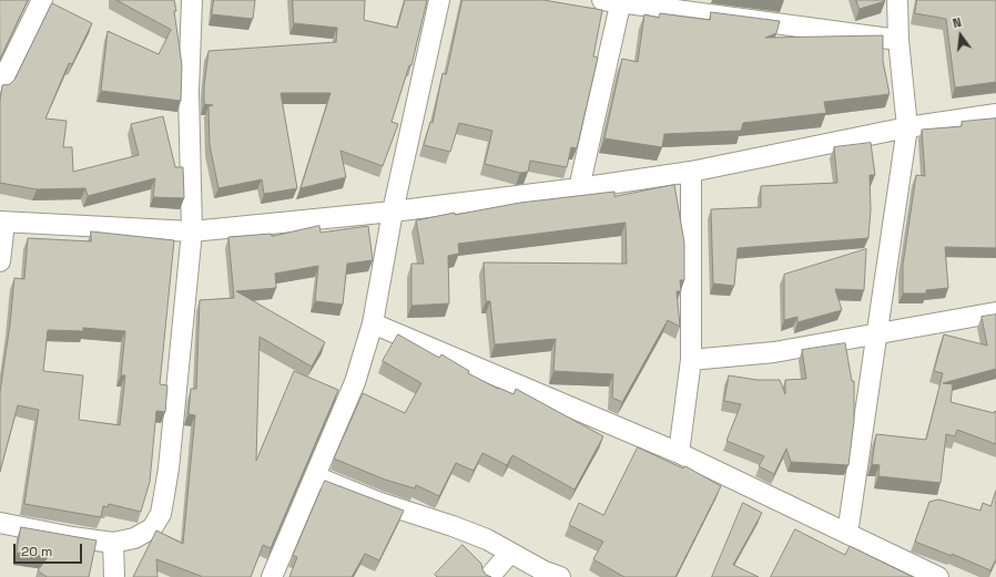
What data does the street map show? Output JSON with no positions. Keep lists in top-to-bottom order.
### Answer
{
  "scale_bar": "20 m",
  "north": "top"
}
